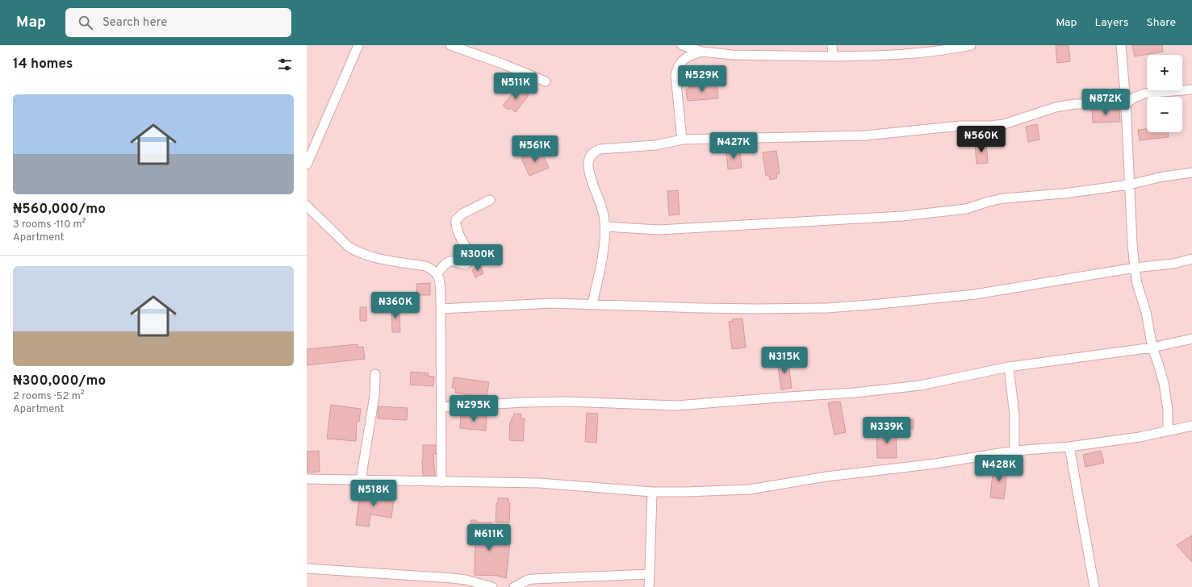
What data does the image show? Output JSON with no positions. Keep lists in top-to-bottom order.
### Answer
{
  "page": {
    "header": "Map",
    "search": "Search here",
    "nav": ["Map", "Layers", "Share"],
    "heading": "14 homes",
    "map_buttons": ["+", "−"],
    "price": [
      "₦529K",
      "₦511K",
      "₦872K",
      "₦560K",
      "₦427K",
      "₦561K",
      "₦300K",
      "₦360K",
      "₦315K",
      "₦295K",
      "₦339K",
      "₦428K",
      "₦518K",
      "₦611K"
    ],
    "list": [
      {
        "name": "₦560,000/mo",
        "note": "3 rooms · 110 m² · Apartment"
      },
      {
        "name": "₦300,000/mo",
        "note": "2 rooms · 52 m² · Apartment"
      }
    ]
  }
}
